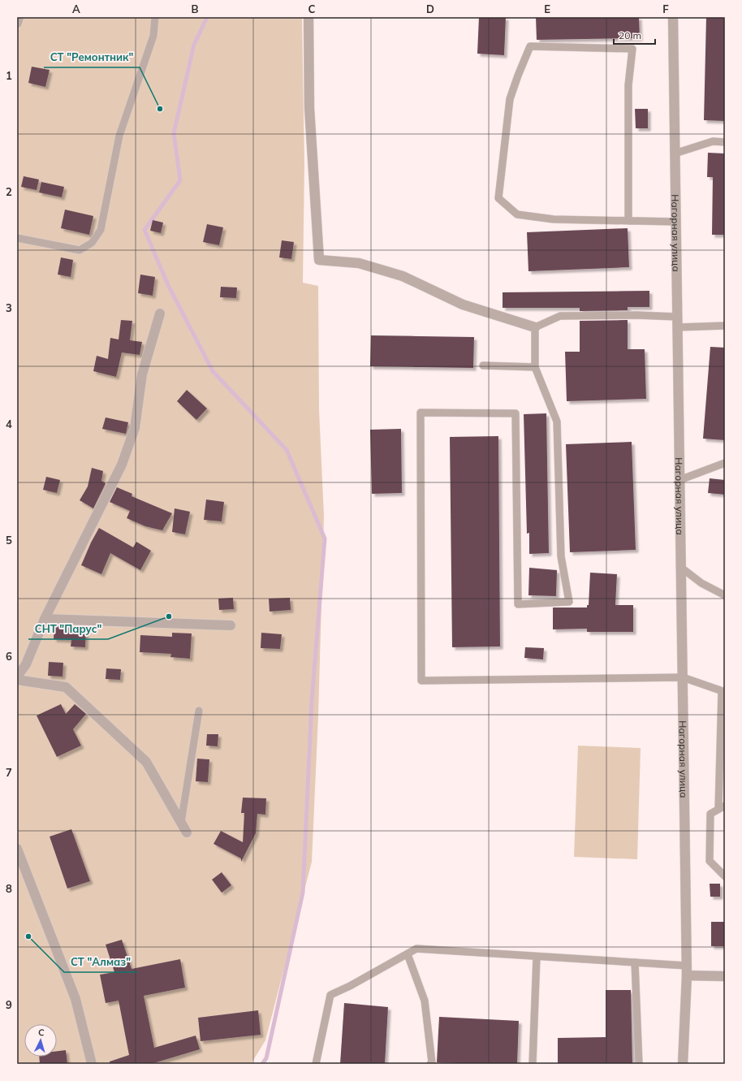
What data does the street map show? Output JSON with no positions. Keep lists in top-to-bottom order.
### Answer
{
  "streets": {
    "street": ["Нагорная улица"]
  },
  "places": ["СТ \"Ремонтник\"", "СНТ \"Парус\"", "СТ \"Алмаз\""],
  "scale_bar": "20 m",
  "north": "top",
  "grid": {
    "columns": [
      "A",
      "B",
      "C",
      "D",
      "E",
      "F"
    ],
    "rows": [
      "1",
      "2",
      "3",
      "4",
      "5",
      "6",
      "7",
      "8",
      "9"
    ]
  }
}
